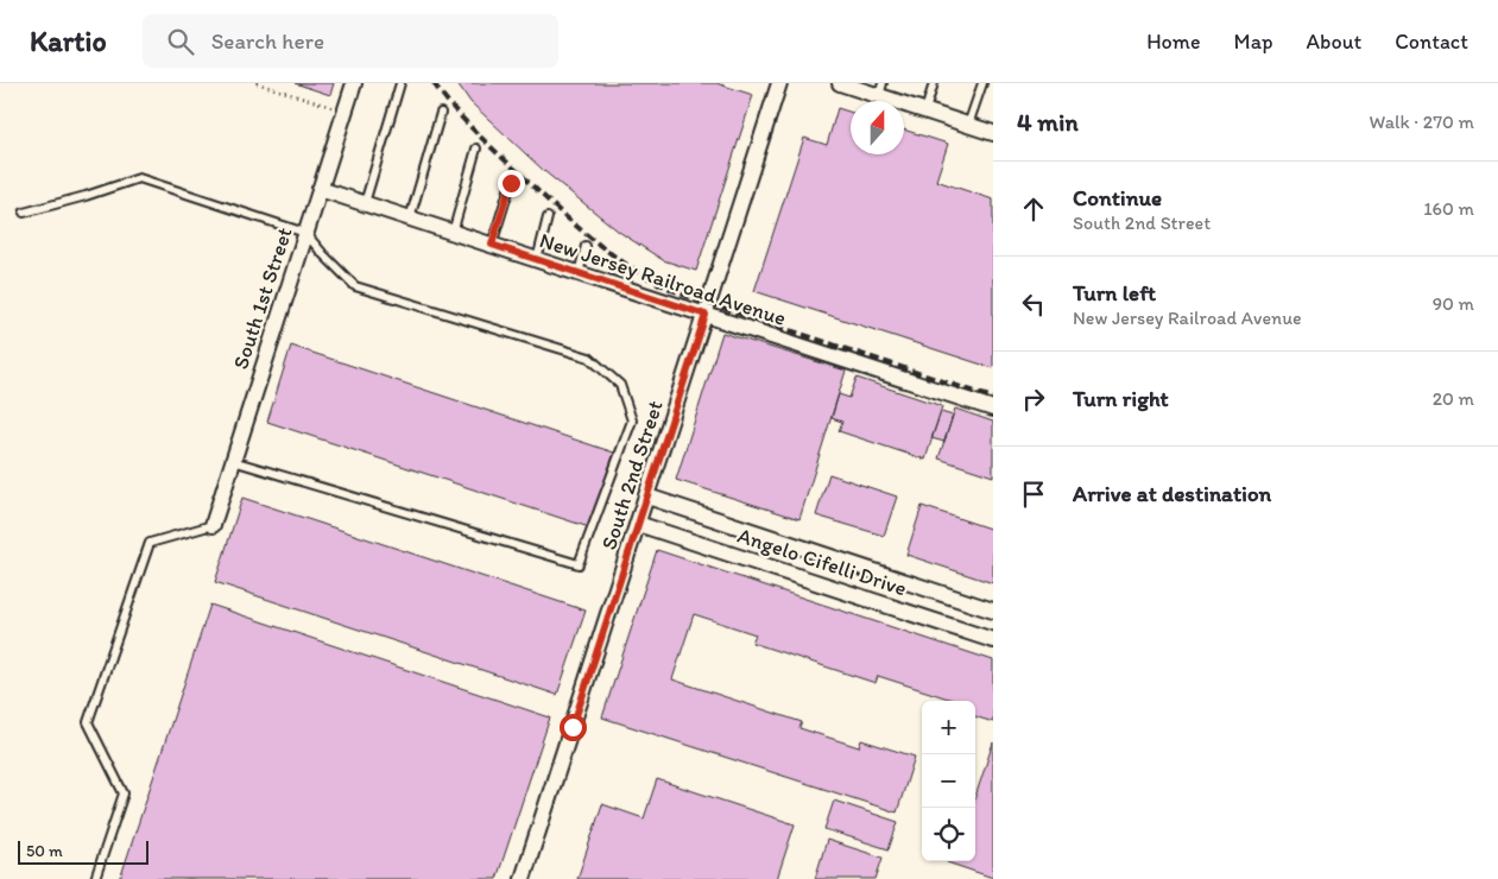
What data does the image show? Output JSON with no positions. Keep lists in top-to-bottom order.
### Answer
{
  "streets": {
    "street": [
      "New Jersey Railroad Avenue",
      "South 1st Street",
      "South 2nd Street",
      "Angelo Cifelli Drive"
    ]
  },
  "crossings": [
    ["New Jersey Railroad Avenue", "South 1st Street"],
    ["New Jersey Railroad Avenue", "South 2nd Street"],
    ["South 2nd Street", "Angelo Cifelli Drive"]
  ],
  "scale_bar": "50 m",
  "north": "top",
  "page": {
    "header": "Kartio",
    "search": "Search here",
    "nav": [
      "Home",
      "Map",
      "About",
      "Contact"
    ],
    "heading": ["4 min", "Walk · 270 m"],
    "list": [
      ["Continue", "South 2nd Street", "160 m"],
      ["Turn left", "New Jersey Railroad Avenue", "90 m"],
      ["Turn right", "20 m"],
      "Arrive at destination"
    ],
    "map_buttons": ["+", "−"],
    "scale": "50 m"
  }
}
